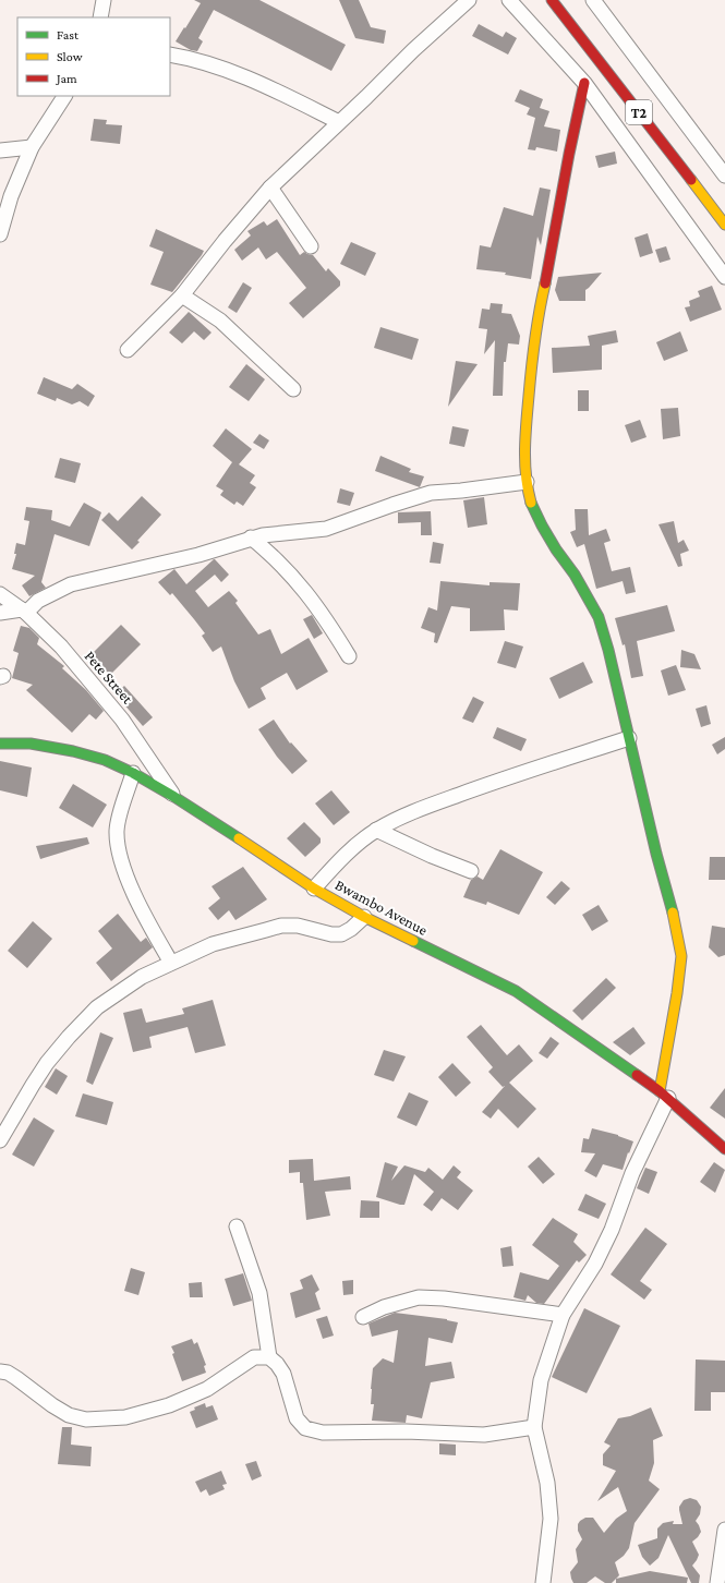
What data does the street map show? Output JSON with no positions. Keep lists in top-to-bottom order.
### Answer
{
  "streets": {
    "main road": ["T2", "Bwambo Avenue"],
    "street": ["Pete Street"]
  },
  "crossings": [
    ["Pete Street", "Bwambo Avenue"]
  ],
  "legend": ["Fast", "Slow", "Jam"]
}
